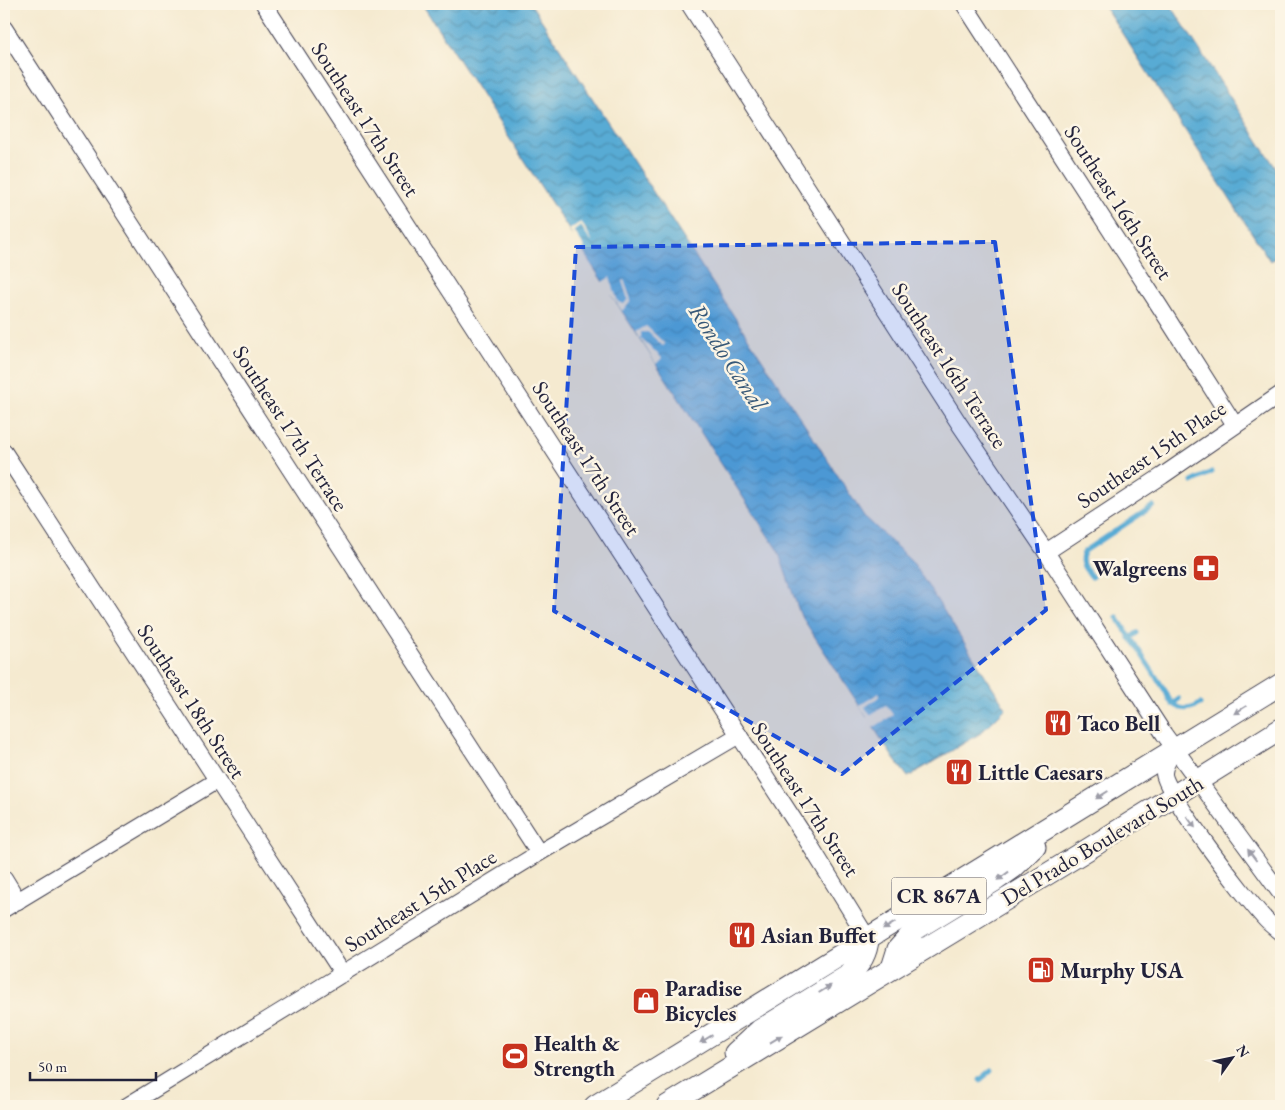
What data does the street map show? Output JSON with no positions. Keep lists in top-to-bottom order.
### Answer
{
  "streets": {
    "main road": ["Del Prado Boulevard South", "CR 867A"],
    "street": [
      "Southeast 17th Street",
      "Southeast 16th Street",
      "Southeast 16th Terrace",
      "Southeast 17th Terrace",
      "Southeast 15th Place",
      "Southeast 18th Street"
    ]
  },
  "crossings": [
    ["Southeast 17th Street", "Southeast 15th Place"],
    ["Southeast 17th Street", "Del Prado Boulevard South"],
    ["Southeast 16th Street", "Southeast 15th Place"],
    ["Southeast 16th Terrace", "Southeast 15th Place"],
    ["Southeast 16th Terrace", "Del Prado Boulevard South"],
    ["Southeast 17th Terrace", "Southeast 15th Place"],
    ["Southeast 15th Place", "Southeast 18th Street"]
  ],
  "water": ["Rondo Canal"],
  "places": {
    "pharmacy": ["Walgreens"],
    "restaurant": ["Taco Bell", "Little Caesars", "Asian Buffet"],
    "fuel station": ["Murphy USA"],
    "shop": ["Paradise Bicycles"],
    "sports": ["Health & Strength"]
  },
  "scale_bar": "50 m",
  "north": "top right"
}
